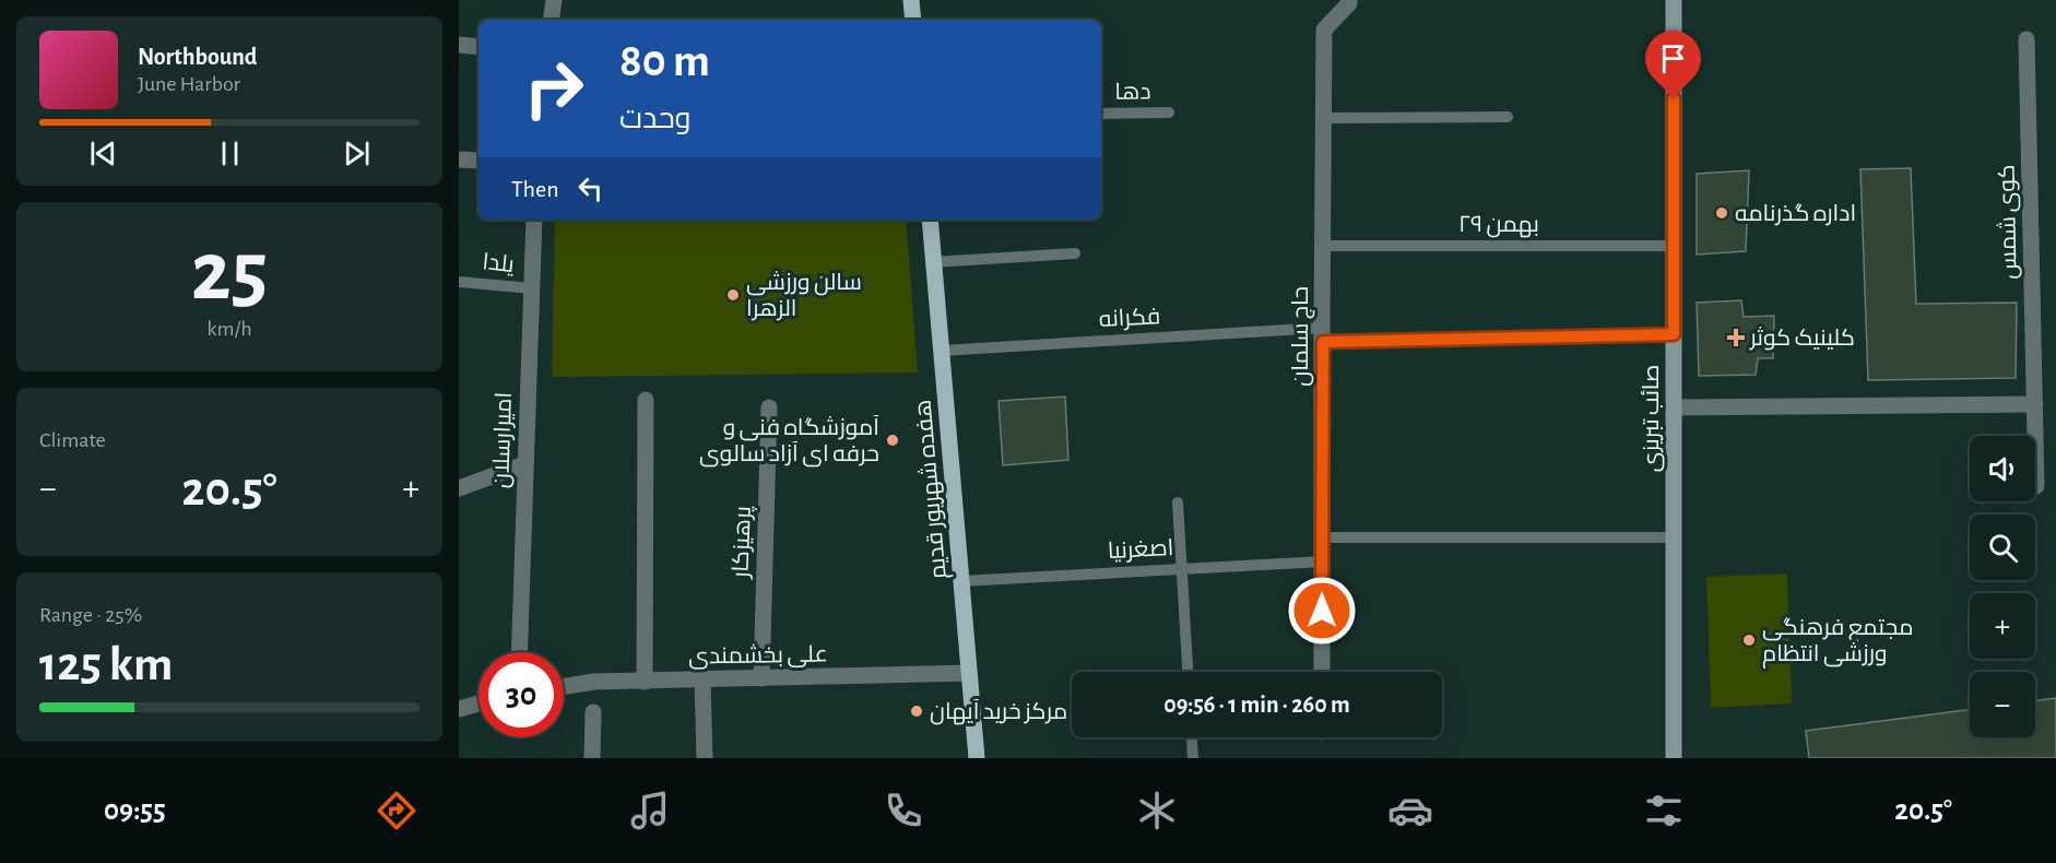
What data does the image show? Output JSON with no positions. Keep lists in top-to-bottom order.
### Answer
{
  "streets": {
    "main road": ["صائب تبریزی", "هفده شهریور قدیم"],
    "street": [
      "کوی شمس",
      "حاج سلمان",
      "امیرارسلان",
      "پرهیزکار",
      "علی بخشمندی"
    ],
    "lane": [
      "دها",
      "۲۹ بهمن",
      "یلدا",
      "فکرانه",
      "اصغرنیا"
    ]
  },
  "crossings": [
    ["۲۹ بهمن", "حاج سلمان"],
    ["۲۹ بهمن", "صائب تبریزی"],
    ["یلدا", "امیرارسلان"],
    ["فکرانه", "حاج سلمان"],
    ["فکرانه", "صائب تبریزی"],
    ["فکرانه", "هفده شهریور قدیم"],
    ["حاج سلمان", "اصغرنیا"],
    ["هفده شهریور قدیم", "اصغرنیا"],
    ["هفده شهریور قدیم", "علی بخشمندی"],
    ["پرهیزکار", "علی بخشمندی"]
  ],
  "places": {
    "other": [
      "اداره گذرنامه",
      "سالن ورزشی الزهرا",
      "آموزشگاه فنی و حرفه ای آزاد سالوی",
      "مجتمع فرهنگی ورزشی انتظام",
      "مرکز خرید آیهان"
    ],
    "health": ["کلینیک کوثر"]
  },
  "page": {
    "turn": ["80 m", "وحدت"],
    "song": ["Northbound", "June Harbor"],
    "then": "Then",
    "tile": [
      ["25", "km/h"],
      "Climate",
      ["Range · 25%", "125 km"]
    ],
    "map_buttons": ["+", "−"],
    "heat": ["−", "20.5°", "+"],
    "limit": "30",
    "trip": "09:56 · 1 min · 260 m",
    "tabs": ["09:55", "20.5°"]
  }
}
